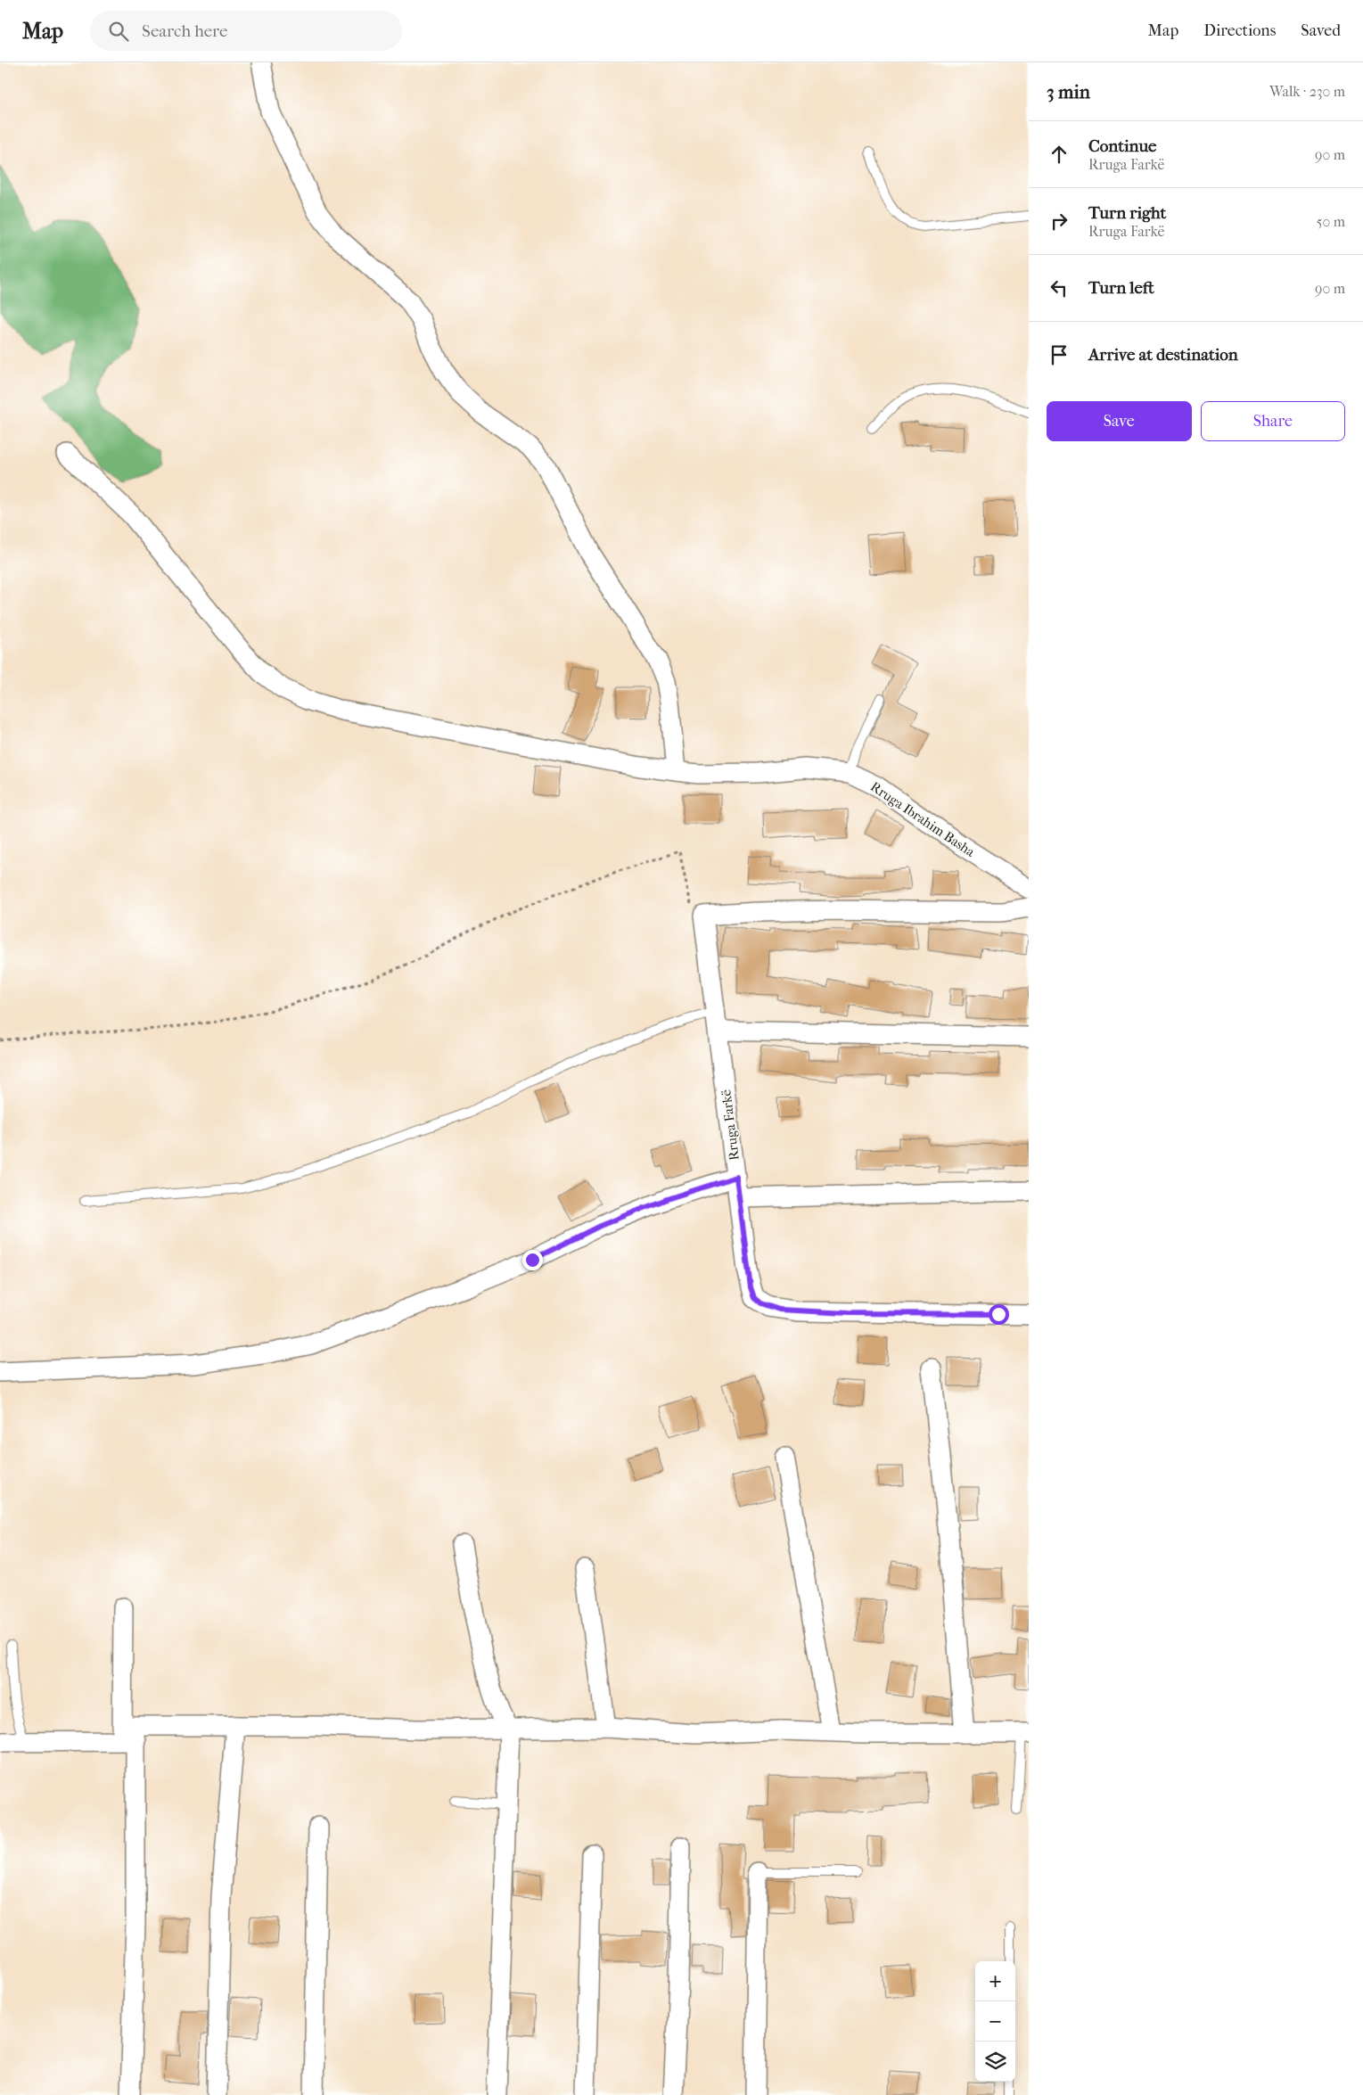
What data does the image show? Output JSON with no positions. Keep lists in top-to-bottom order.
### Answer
{
  "streets": {
    "street": ["Rruga Ibrahim Basha", "Rruga Farkë"]
  },
  "page": {
    "header": "Map",
    "search": "Search here",
    "nav": ["Map", "Directions", "Saved"],
    "heading": ["3 min", "Walk · 230 m"],
    "list": [
      ["Continue", "Rruga Farkë", "90 m"],
      ["Turn right", "Rruga Farkë", "50 m"],
      ["Turn left", "90 m"],
      "Arrive at destination"
    ],
    "buttons": ["Save", "Share"],
    "map_buttons": ["+", "−"]
  }
}
